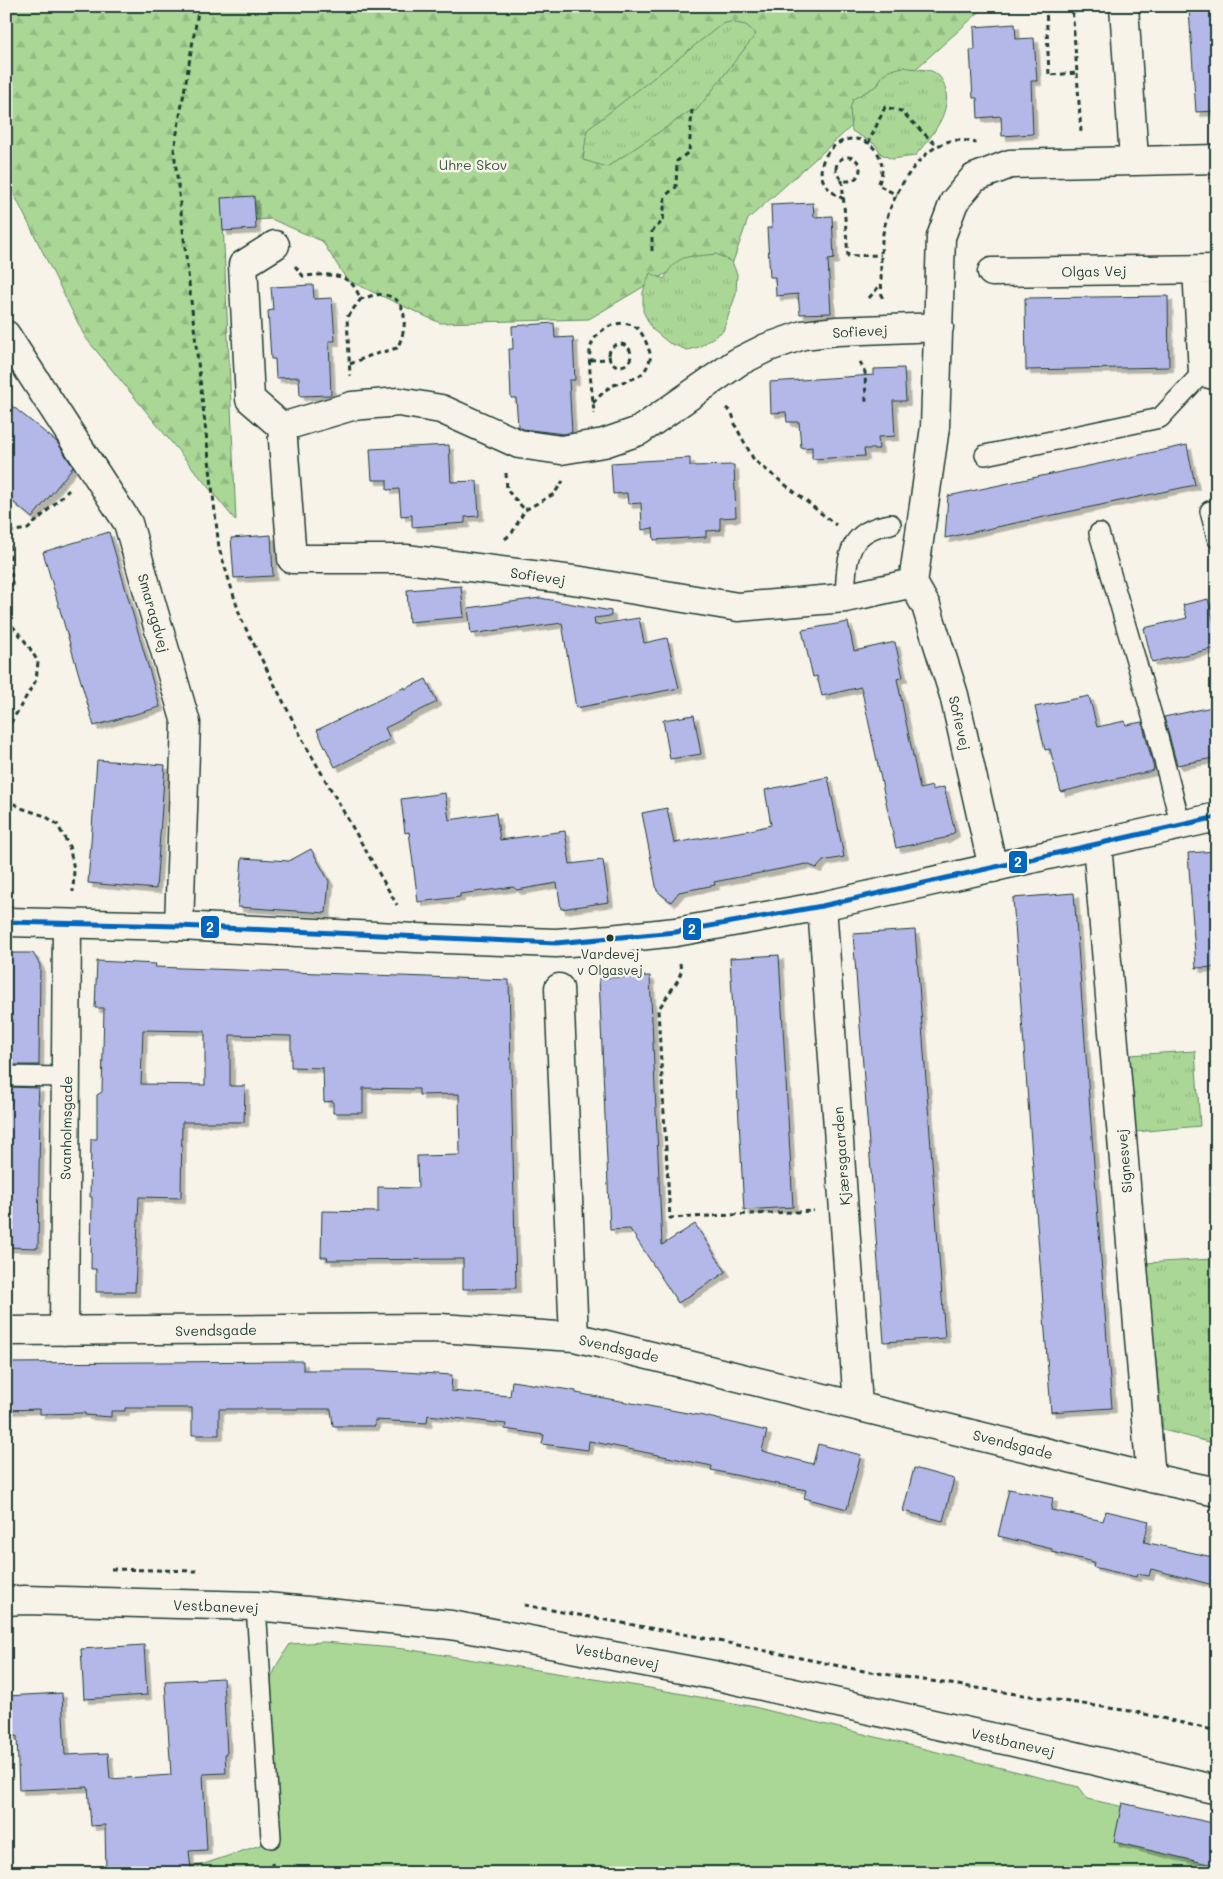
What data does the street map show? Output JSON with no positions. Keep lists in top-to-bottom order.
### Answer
{
  "streets": {
    "street": [
      "Olgas Vej",
      "Sofievej",
      "Smaragdvej",
      "Svanholmsgade",
      "Kjærsgaarden",
      "Signesvej",
      "Svendsgade",
      "Vestbanevej"
    ]
  },
  "crossings": [
    ["Svanholmsgade", "Svendsgade"],
    ["Kjærsgaarden", "Svendsgade"],
    ["Signesvej", "Svendsgade"]
  ],
  "parks": ["Uhre Skov"],
  "places": ["Vardevej v Olgasvej"],
  "lines": ["transit line 2"]
}
